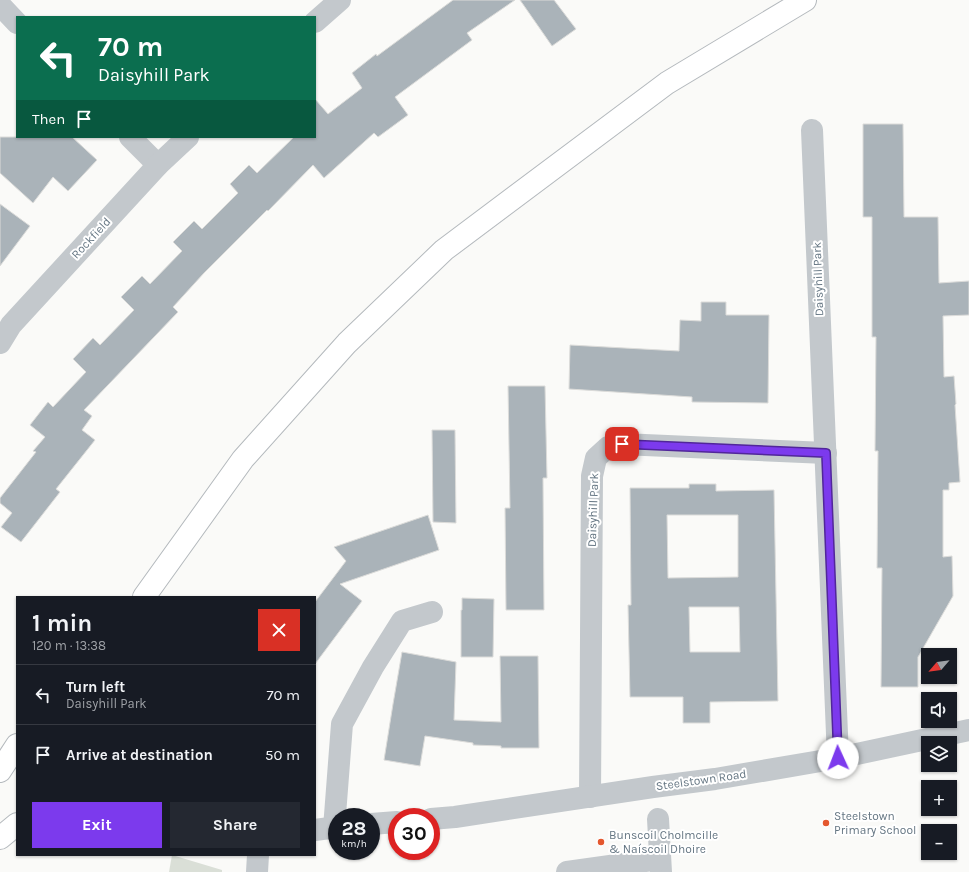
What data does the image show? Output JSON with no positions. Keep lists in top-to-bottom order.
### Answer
{
  "streets": {
    "street": ["Rockfield", "Daisyhill Park", "Steelstown Road"]
  },
  "crossings": [
    ["Daisyhill Park", "Steelstown Road"]
  ],
  "places": ["Steelstown Primary School", "Bunscoil Cholmcille & Naíscoil Dhoire"],
  "north": "bottom left",
  "page": {
    "turn": ["70 m", "Daisyhill Park"],
    "then": "Then",
    "heading": ["1 min", "120 m · 13:38"],
    "map_buttons": ["+", "−"],
    "list": [
      {
        "name": "Turn left",
        "note": "Daisyhill Park",
        "value": "70 m"
      },
      {
        "name": "Arrive at destination",
        "value": "50 m"
      }
    ],
    "buttons": ["Exit", "Share"],
    "speed": "28 km/h",
    "limit": "30"
  }
}
